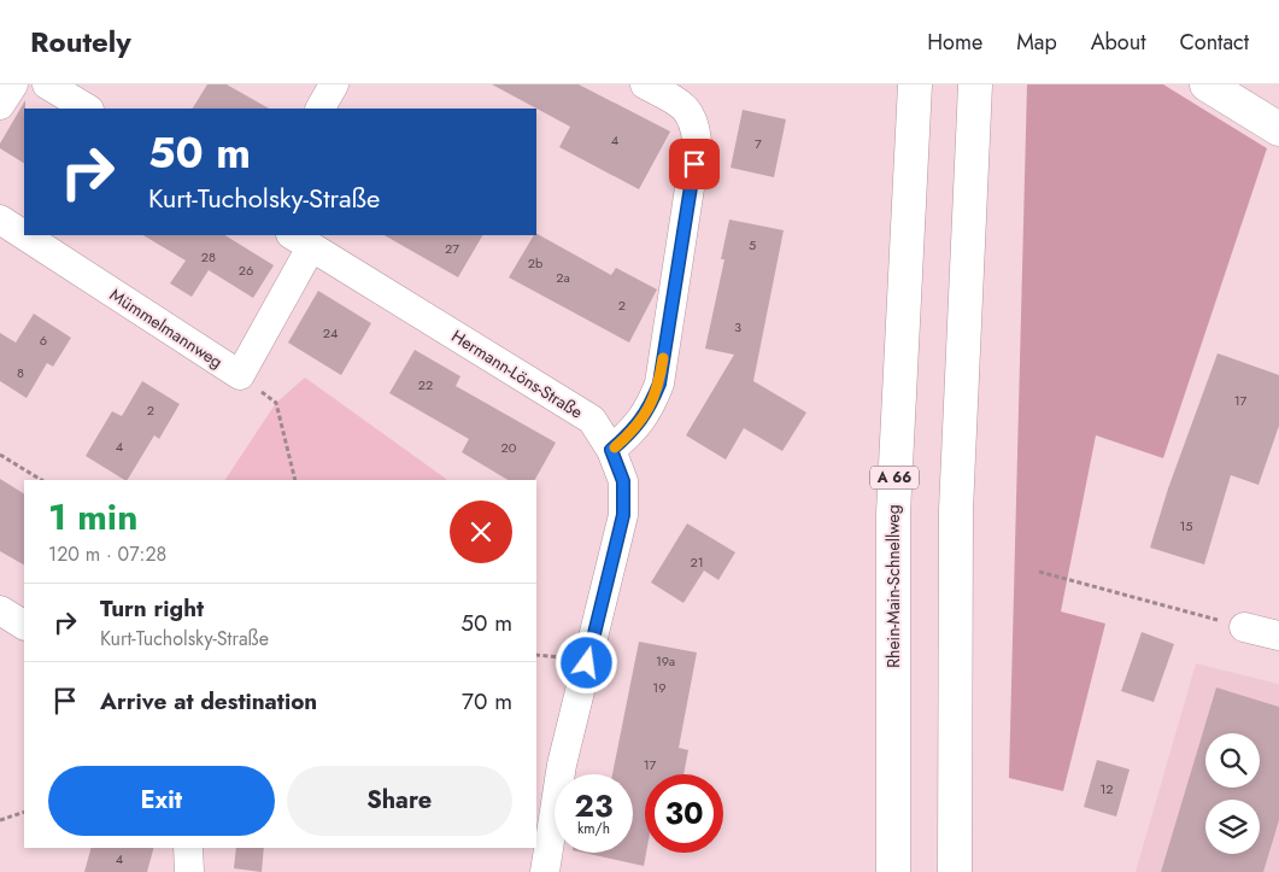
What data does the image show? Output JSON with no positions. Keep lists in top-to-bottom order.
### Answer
{
  "streets": {
    "main road": ["A 66", "Rhein-Main-Schnellweg"],
    "street": ["Mümmelmannweg", "Hermann-Löns-Straße"]
  },
  "crossings": [
    ["Mümmelmannweg", "Hermann-Löns-Straße"]
  ],
  "house_numbers": [
    "4",
    "7",
    "5",
    "27",
    "28",
    "2b",
    "26",
    "2a",
    "2",
    "3",
    "24",
    "6",
    "8",
    "22",
    "17",
    "2",
    "4",
    "20",
    "15",
    "21",
    "19a",
    "19",
    "17",
    "12",
    "4"
  ],
  "page": {
    "header": "Routely",
    "nav": [
      "Home",
      "Map",
      "About",
      "Contact"
    ],
    "turn": ["50 m", "Kurt-Tucholsky-Straße"],
    "heading": ["1 min", "120 m · 07:28"],
    "list": [
      {
        "name": "Turn right",
        "note": "Kurt-Tucholsky-Straße",
        "value": "50 m"
      },
      {
        "name": "Arrive at destination",
        "value": "70 m"
      }
    ],
    "buttons": ["Exit", "Share"],
    "speed": "23 km/h",
    "limit": "30"
  }
}
